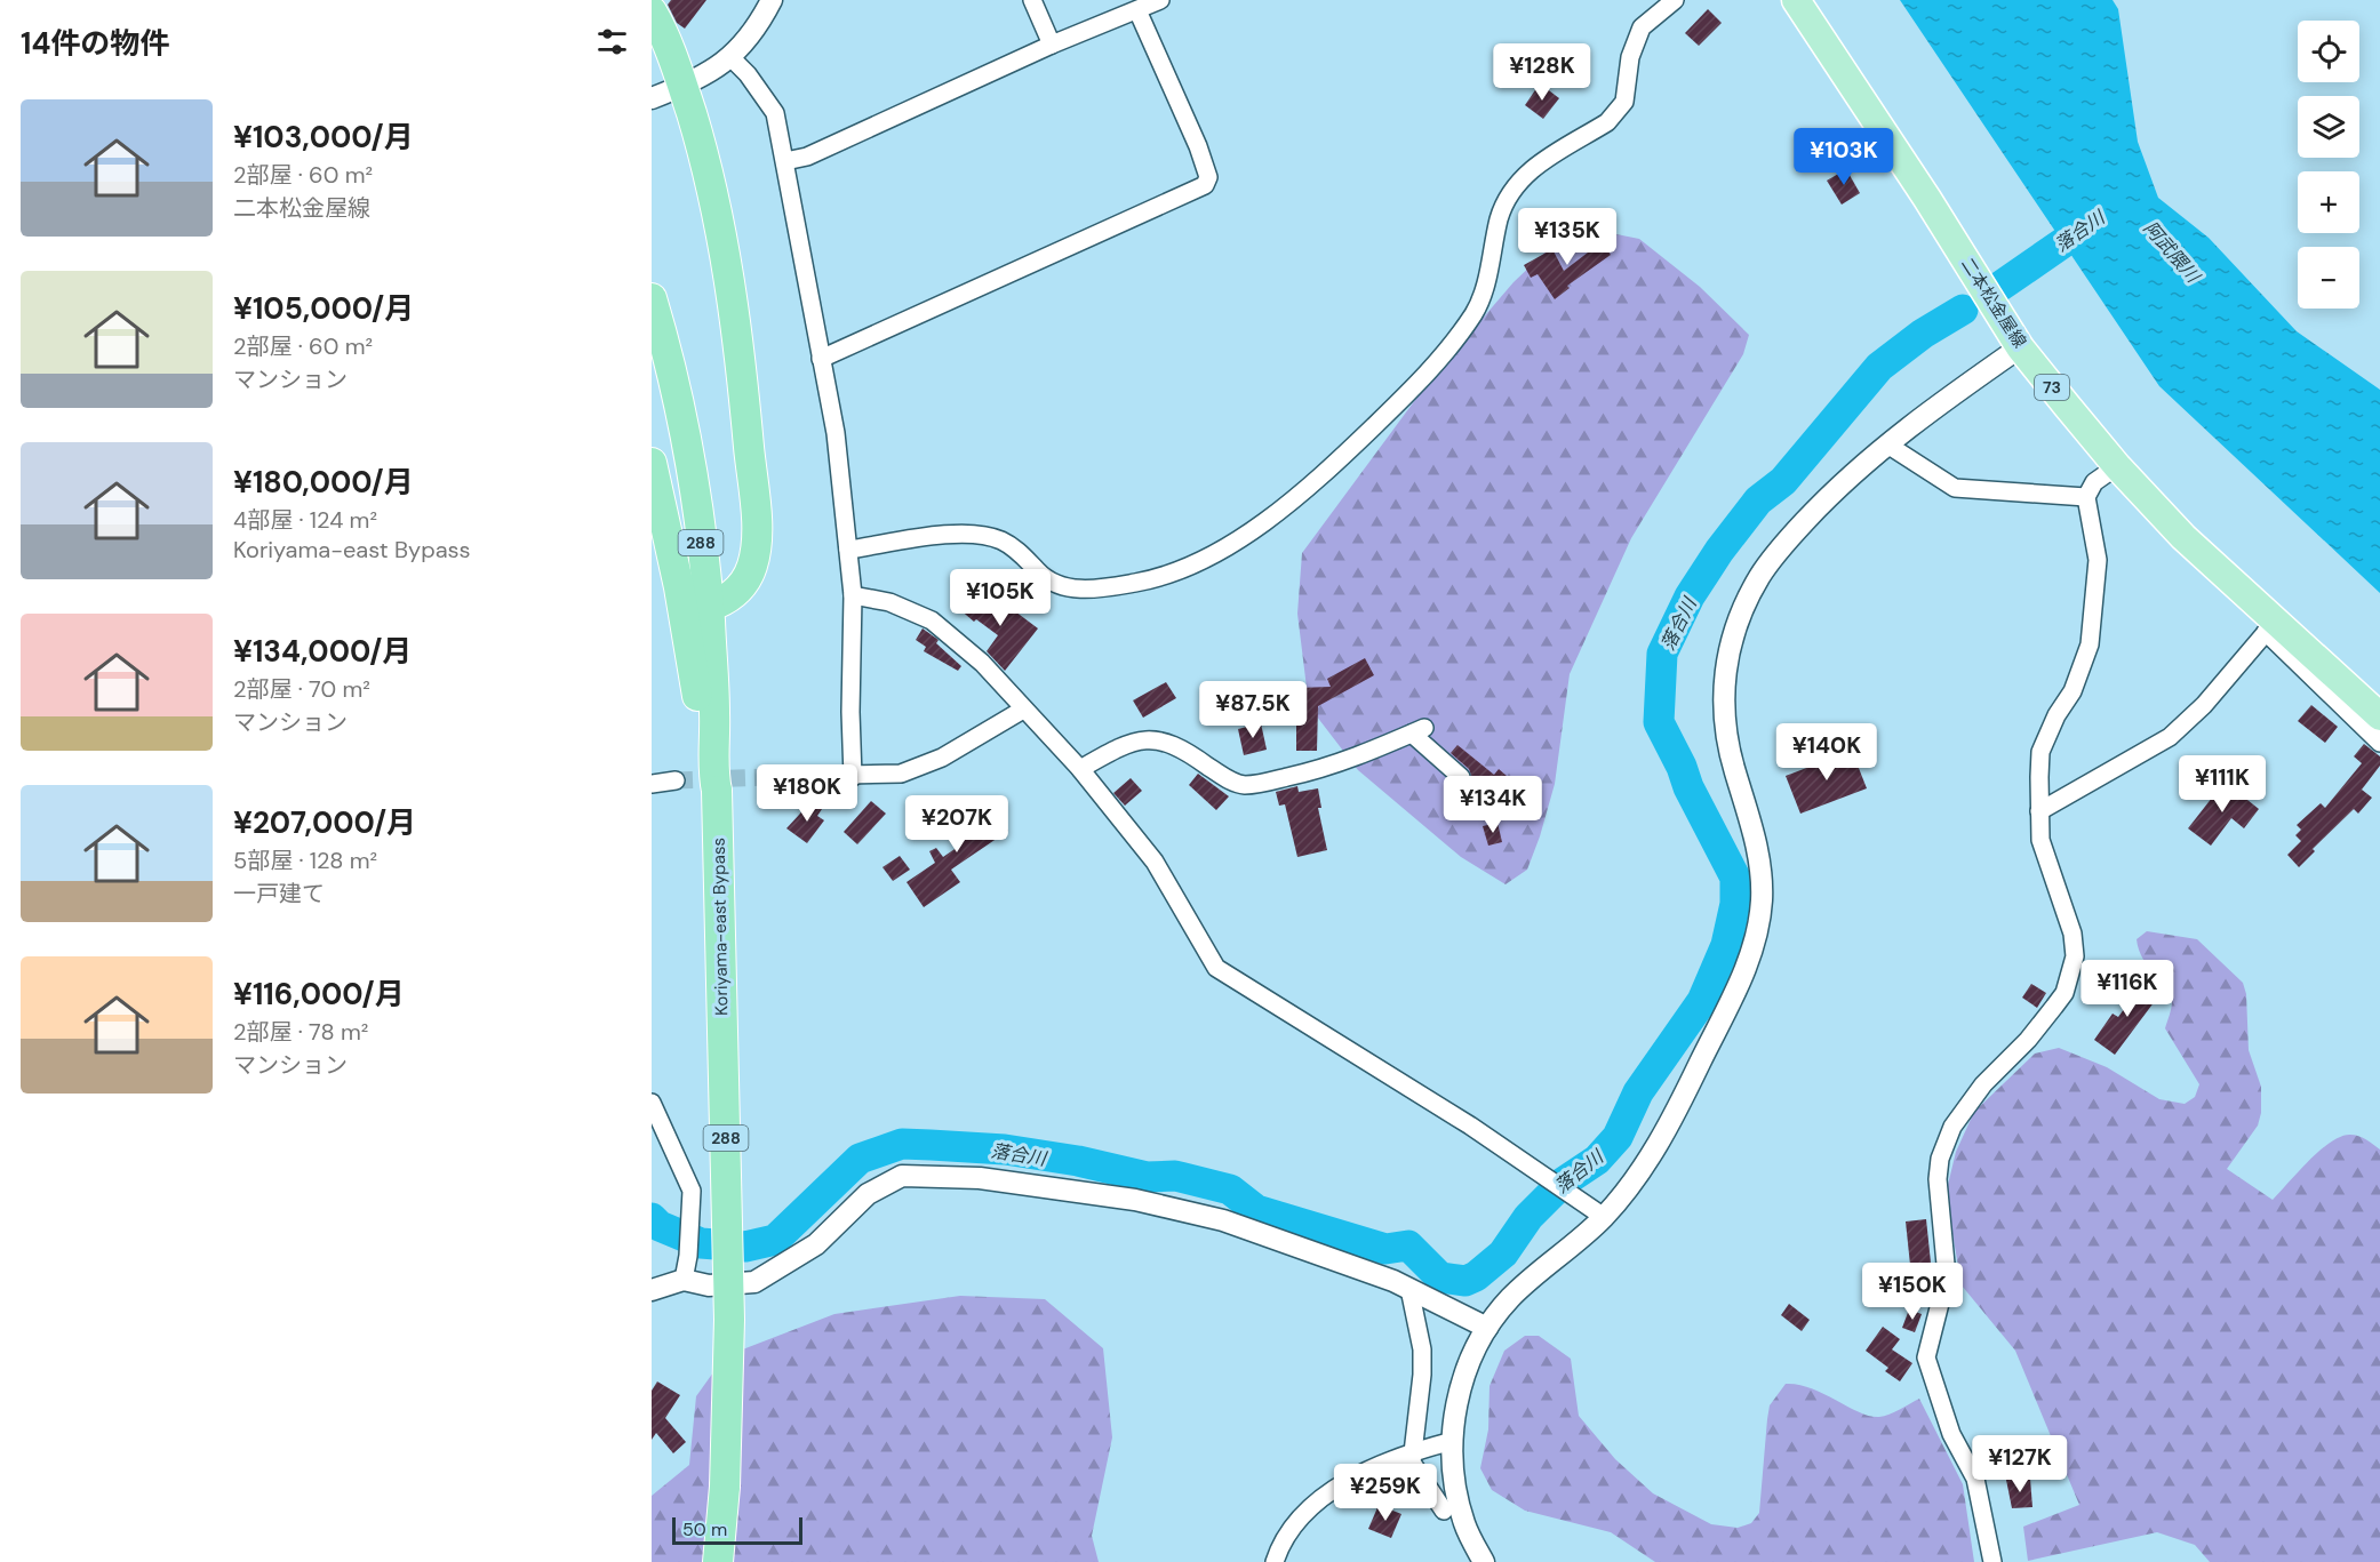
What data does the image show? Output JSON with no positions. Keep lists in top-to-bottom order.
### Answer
{
  "streets": {
    "highway": ["288", "Koriyama-east Bypass"],
    "main road": ["二本松金屋線", "73"]
  },
  "water": ["落合川", "阿武隈川"],
  "scale_bar": "50 m",
  "page": {
    "heading": "14件の物件",
    "map_buttons": ["+", "−"],
    "price": [
      "¥128K",
      "¥103K",
      "¥135K",
      "¥105K",
      "¥87.5K",
      "¥140K",
      "¥111K",
      "¥180K",
      "¥134K",
      "¥207K",
      "¥116K",
      "¥150K",
      "¥127K",
      "¥259K"
    ],
    "list": [
      {
        "name": "¥103,000/月",
        "note": "2部屋 · 60 m² · 二本松金屋線"
      },
      {
        "name": "¥105,000/月",
        "note": "2部屋 · 60 m² · マンション"
      },
      {
        "name": "¥180,000/月",
        "note": "4部屋 · 124 m² · Koriyama-east Bypass"
      },
      {
        "name": "¥134,000/月",
        "note": "2部屋 · 70 m² · マンション"
      },
      {
        "name": "¥207,000/月",
        "note": "5部屋 · 128 m² · 一戸建て"
      },
      {
        "name": "¥116,000/月",
        "note": "2部屋 · 78 m² · マンション"
      }
    ],
    "scale": "50 m"
  }
}
